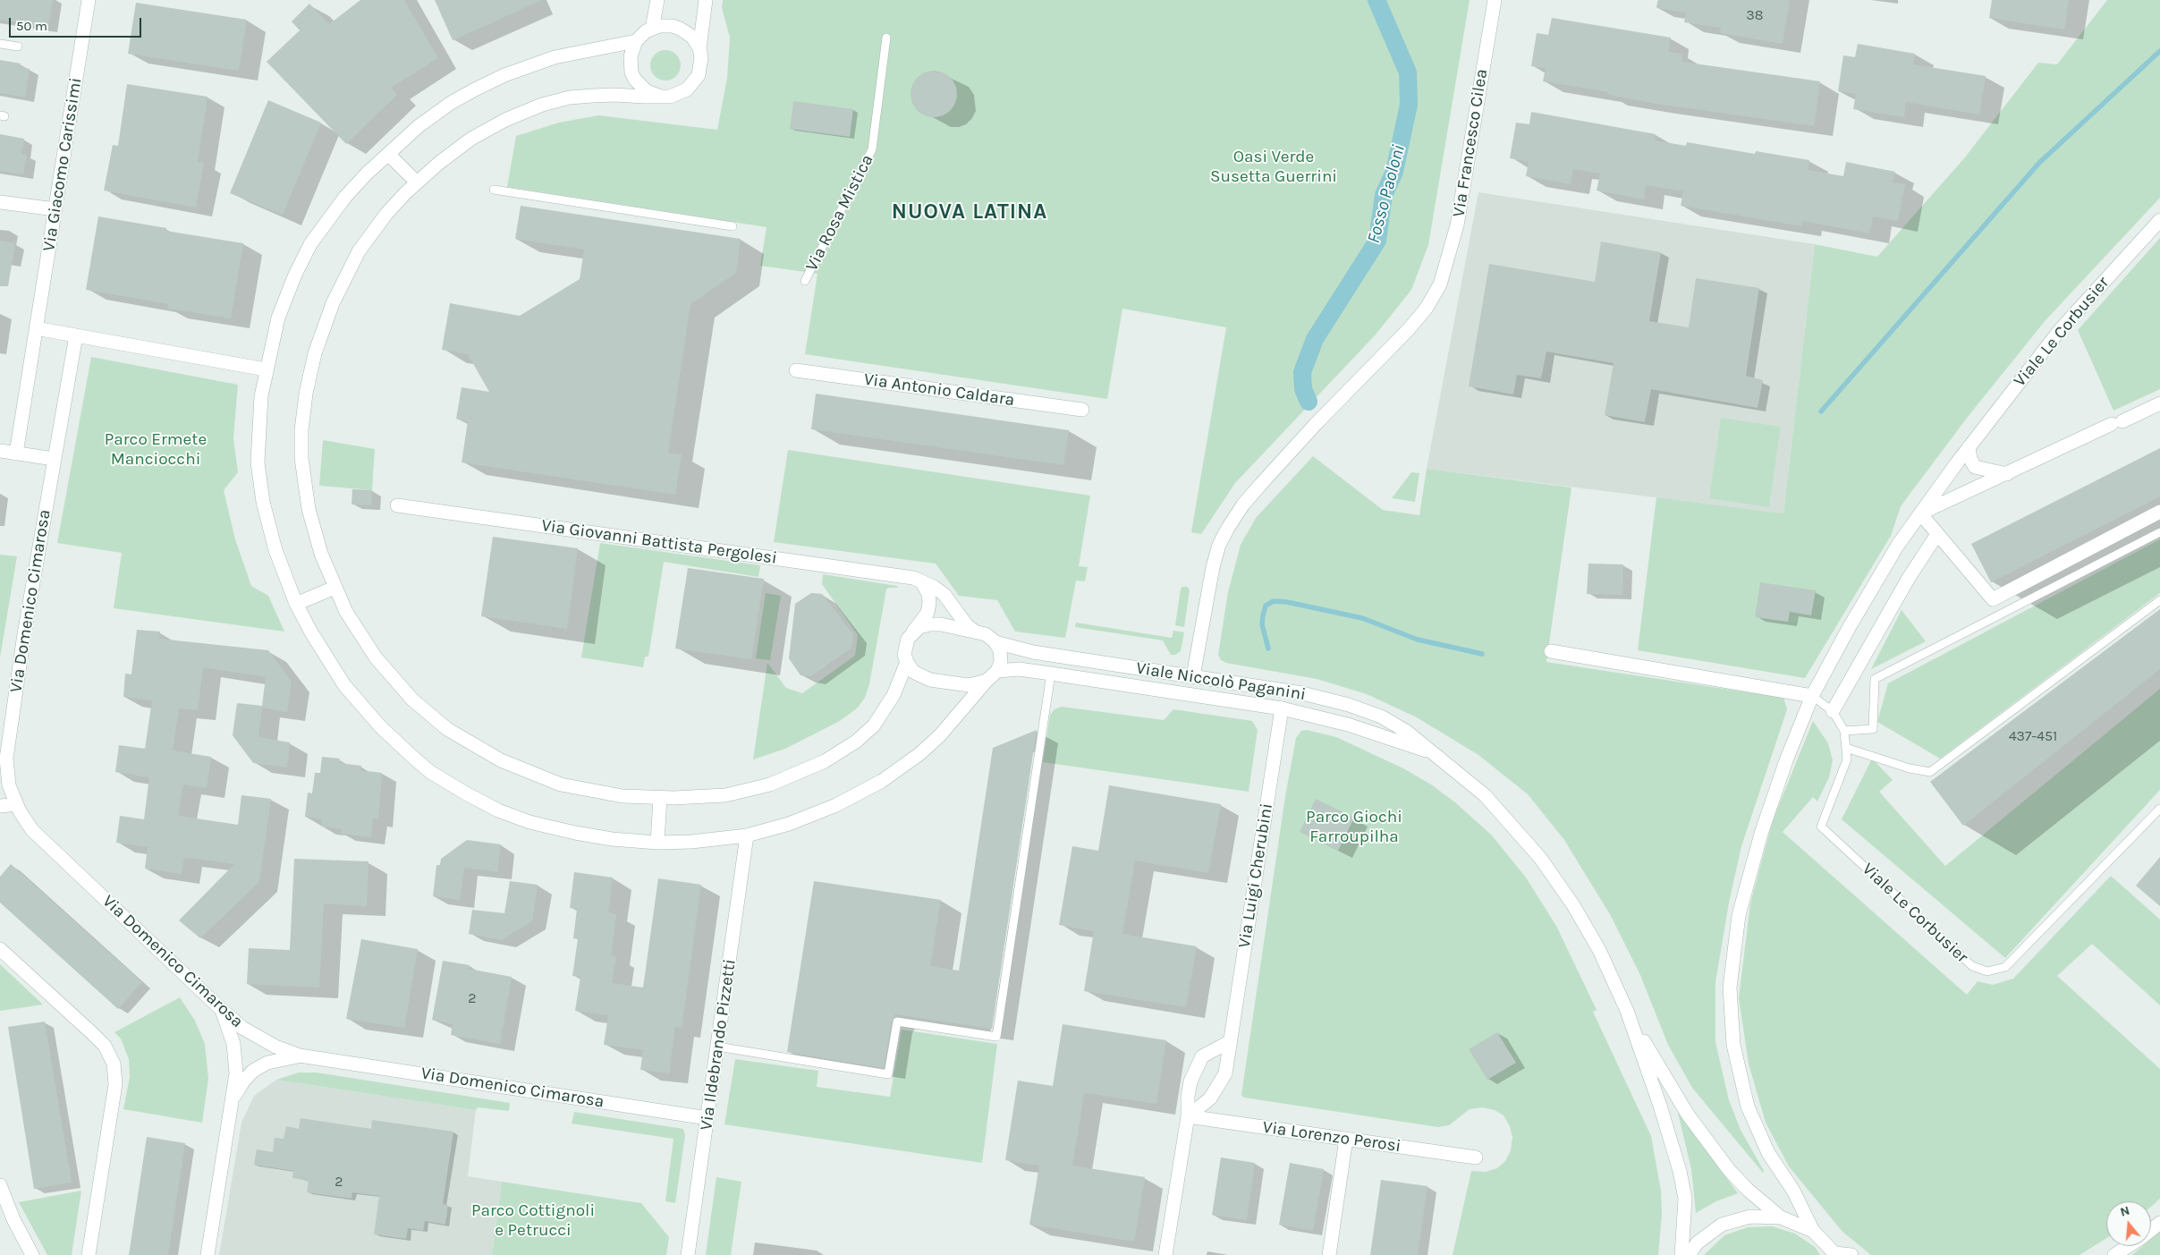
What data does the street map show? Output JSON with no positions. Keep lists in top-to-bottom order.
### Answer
{
  "streets": {
    "street": [
      "Via Francesco Cilea",
      "Via Giacomo Carissimi",
      "Viale Le Corbusier",
      "Via Antonio Caldara",
      "Via Giovanni Battista Pergolesi",
      "Via Domenico Cimarosa",
      "Viale Niccolò Paganini",
      "Via Luigi Cherubini",
      "Via Ildebrando Pizzetti",
      "Via Lorenzo Perosi"
    ],
    "lane": ["Via Rosa Mistica"]
  },
  "crossings": [
    ["Via Francesco Cilea", "Viale Niccolò Paganini"],
    ["Via Giovanni Battista Pergolesi", "Viale Niccolò Paganini"],
    ["Via Domenico Cimarosa", "Via Ildebrando Pizzetti"],
    ["Viale Niccolò Paganini", "Via Luigi Cherubini"],
    ["Via Luigi Cherubini", "Via Lorenzo Perosi"]
  ],
  "districts": ["NUOVA LATINA"],
  "water": ["Fosso Paoloni"],
  "parks": [
    "Oasi Verde Susetta Guerrini",
    "Parco Ermete Manciocchi",
    "Parco Giochi Farroupilha",
    "Parco Cottignoli e Petrucci"
  ],
  "house_numbers": [
    "38",
    "437-451",
    "2",
    "2"
  ],
  "scale_bar": "50 m",
  "north": "top"
}
